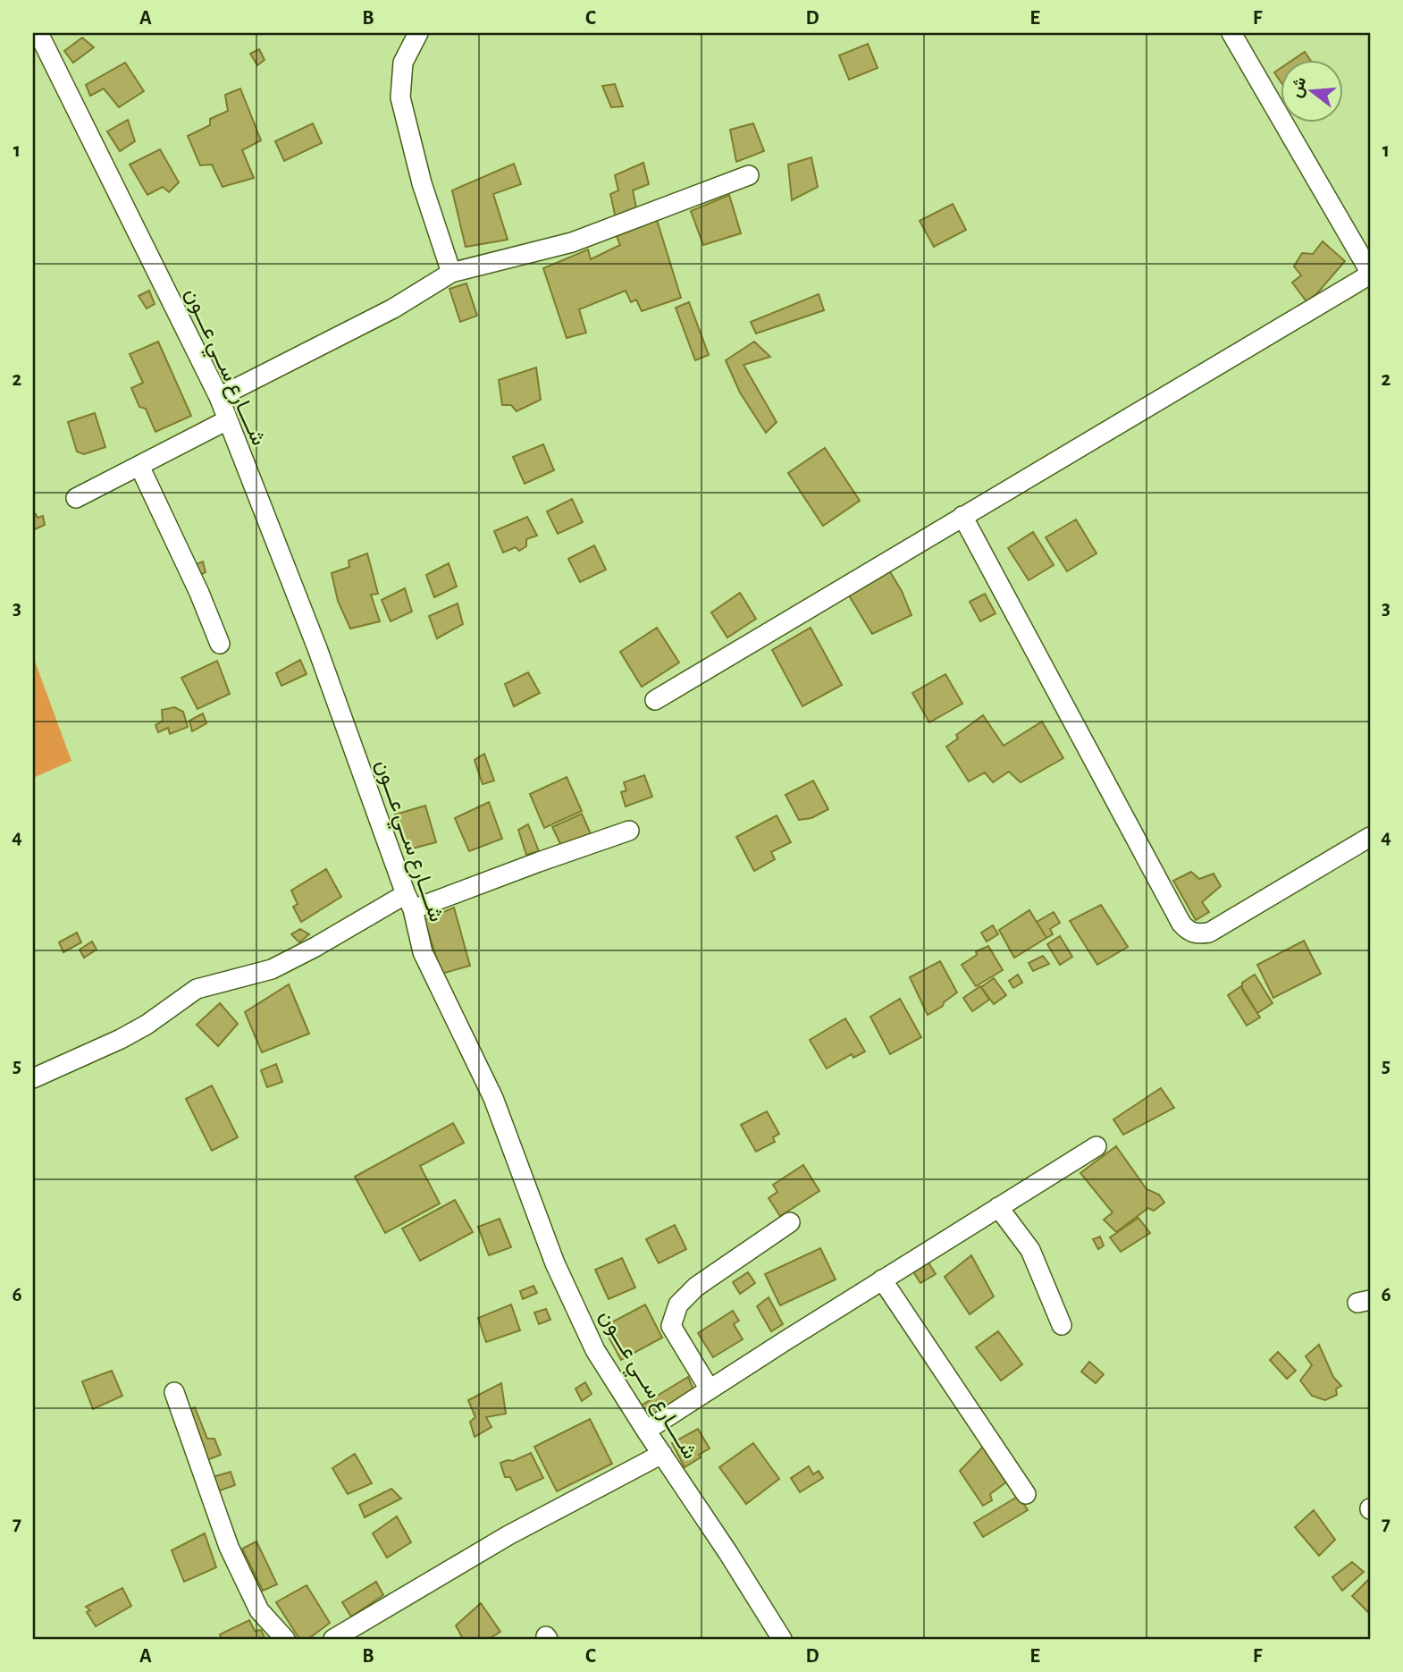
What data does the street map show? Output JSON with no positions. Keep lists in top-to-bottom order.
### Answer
{
  "streets": {
    "street": ["شــــارع ســي عـــون"]
  },
  "north": "left",
  "grid": {
    "columns": [
      "A",
      "B",
      "C",
      "D",
      "E",
      "F"
    ],
    "rows": [
      "1",
      "2",
      "3",
      "4",
      "5",
      "6",
      "7"
    ]
  }
}
